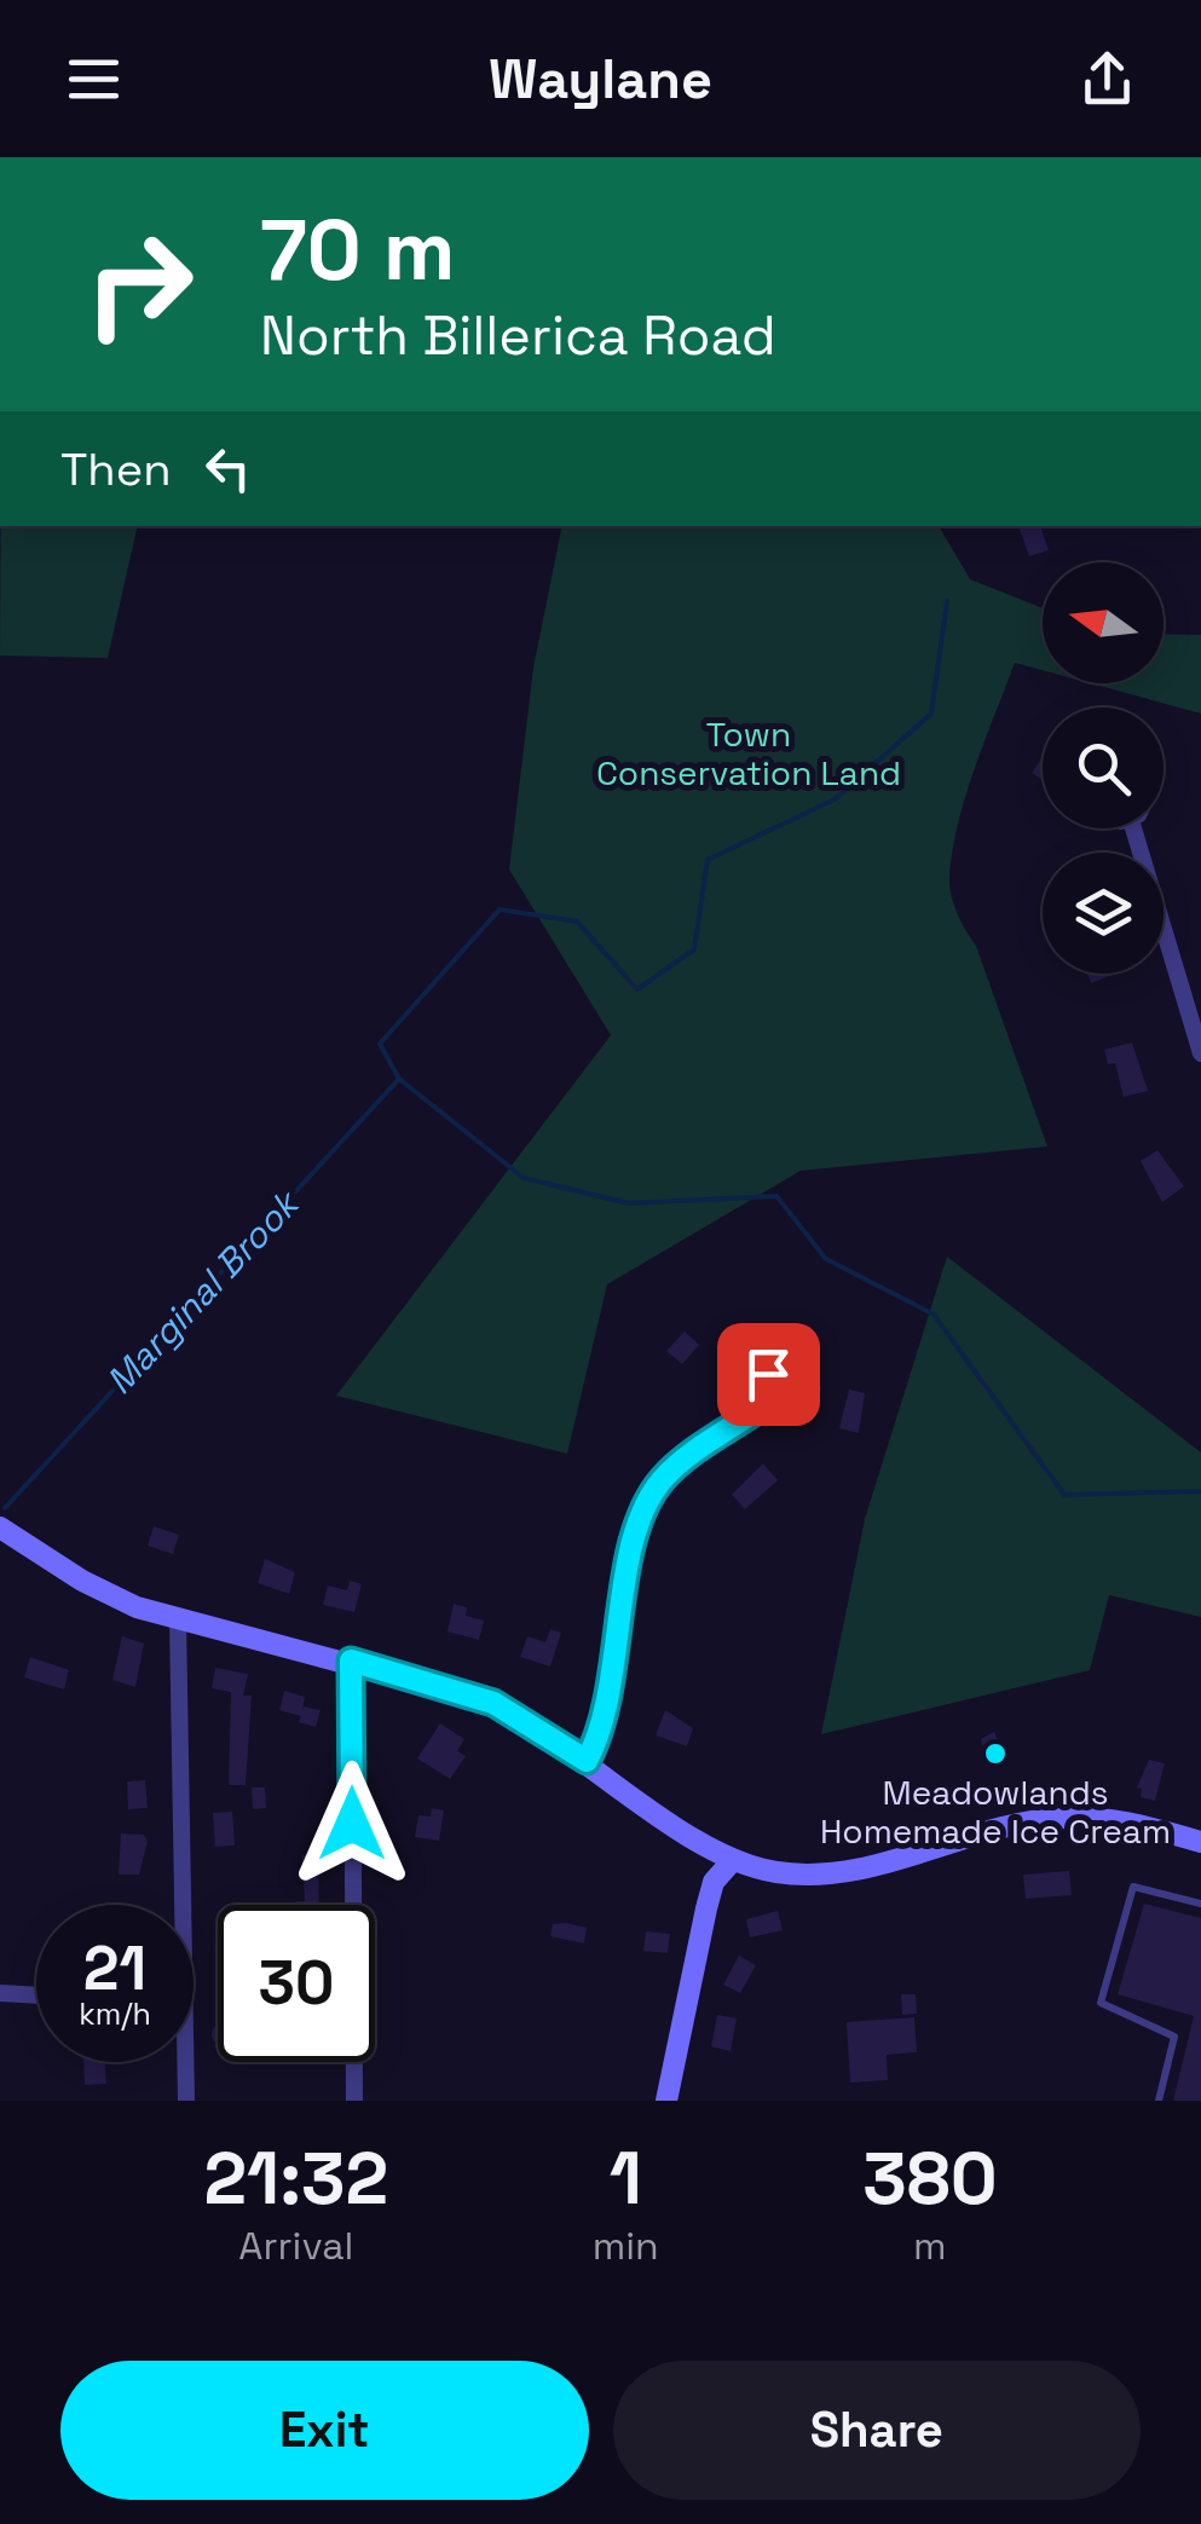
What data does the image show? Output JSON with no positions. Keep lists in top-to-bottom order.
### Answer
{
  "water": ["Marginal Brook"],
  "parks": ["Town Conservation Land"],
  "places": ["Meadowlands Homemade Ice Cream"],
  "north": "left",
  "page": {
    "header": "Waylane",
    "turn": ["70 m", "North Billerica Road"],
    "then": "Then",
    "speed": "21 km/h",
    "limit": "30",
    "eta": [
      "21:32",
      "Arrival",
      "1",
      "min",
      "380",
      "m"
    ],
    "buttons": ["Exit", "Share"]
  }
}
